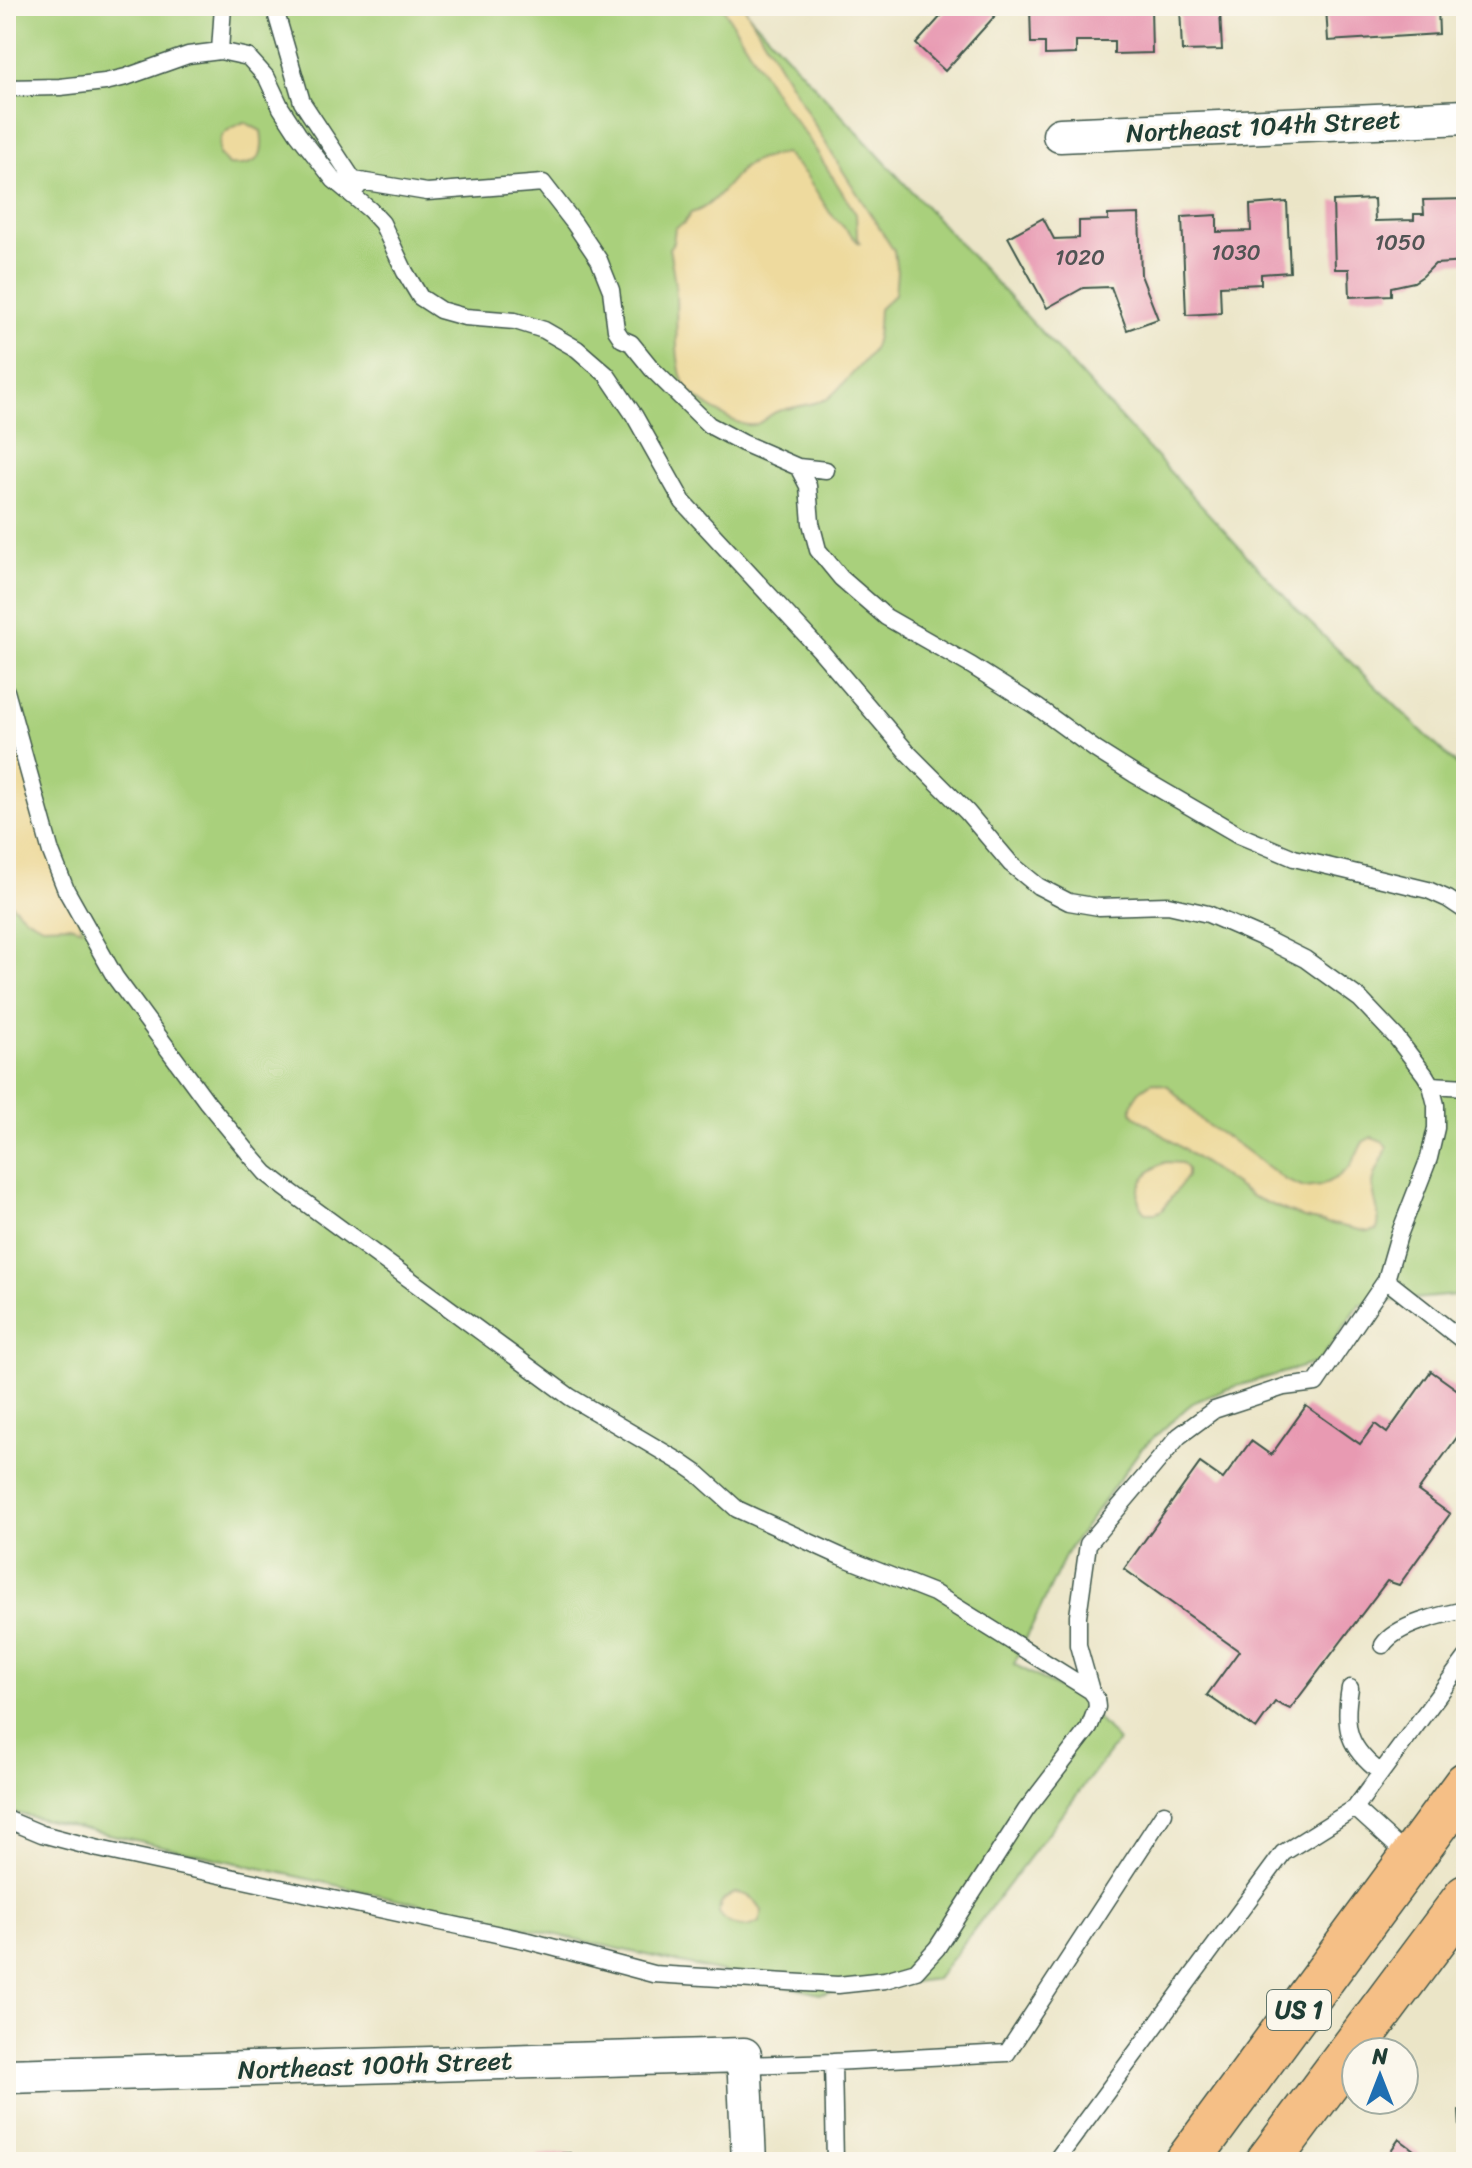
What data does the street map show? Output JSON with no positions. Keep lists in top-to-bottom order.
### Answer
{
  "streets": {
    "main road": ["US 1"],
    "street": ["Northeast 104th Street", "Northeast 100th Street"]
  },
  "house_numbers": ["1050", "1030", "1020"],
  "north": "top"
}
